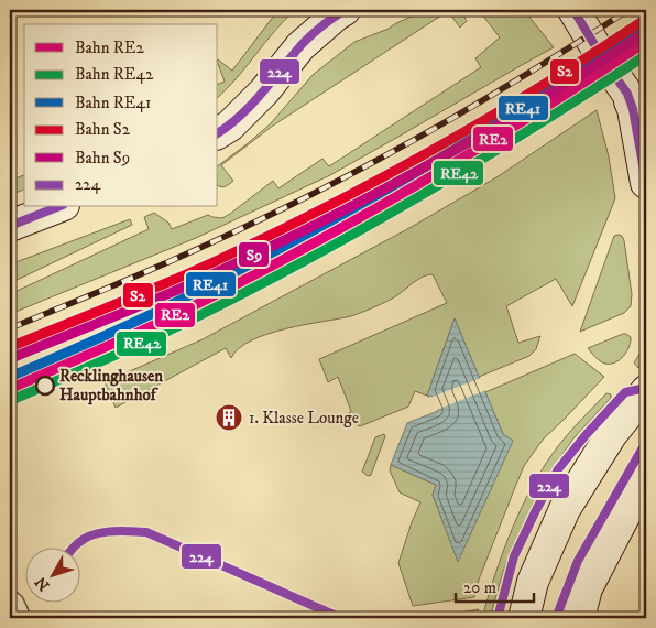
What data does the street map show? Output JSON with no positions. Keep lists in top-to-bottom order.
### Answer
{
  "places": {
    "other": ["Recklinghausen Hauptbahnhof"],
    "building": ["1. Klasse Lounge"]
  },
  "lines": [
    "transit line 224",
    "rail line S2",
    "rail line S9",
    "rail line RE41",
    "rail line RE2",
    "rail line RE42"
  ],
  "legend": [
    "Bahn RE2",
    "Bahn RE42",
    "Bahn RE41",
    "Bahn S2",
    "Bahn S9",
    "224"
  ],
  "scale_bar": "20 m",
  "north": "bottom left"
}
